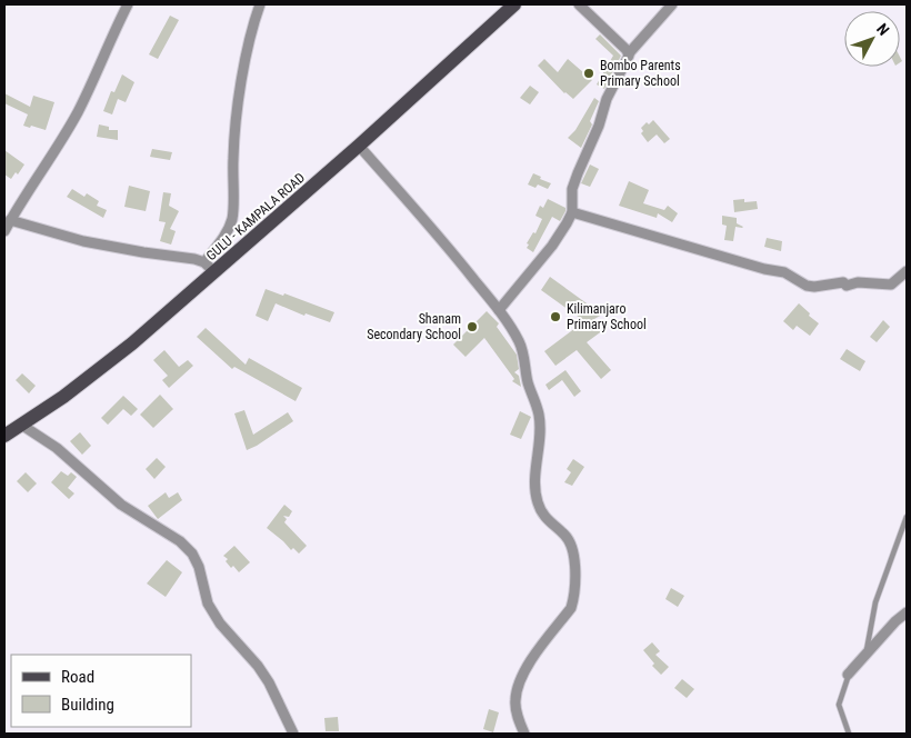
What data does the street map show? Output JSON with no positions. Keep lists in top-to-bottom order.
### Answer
{
  "streets": {
    "main road": ["GULU - KAMPALA ROAD"]
  },
  "places": ["Bombo Parents Primary School", "Kilimanjaro Primary School", "Shanam Secondary School"],
  "legend": ["Road", "Building"],
  "north": "top right"
}
